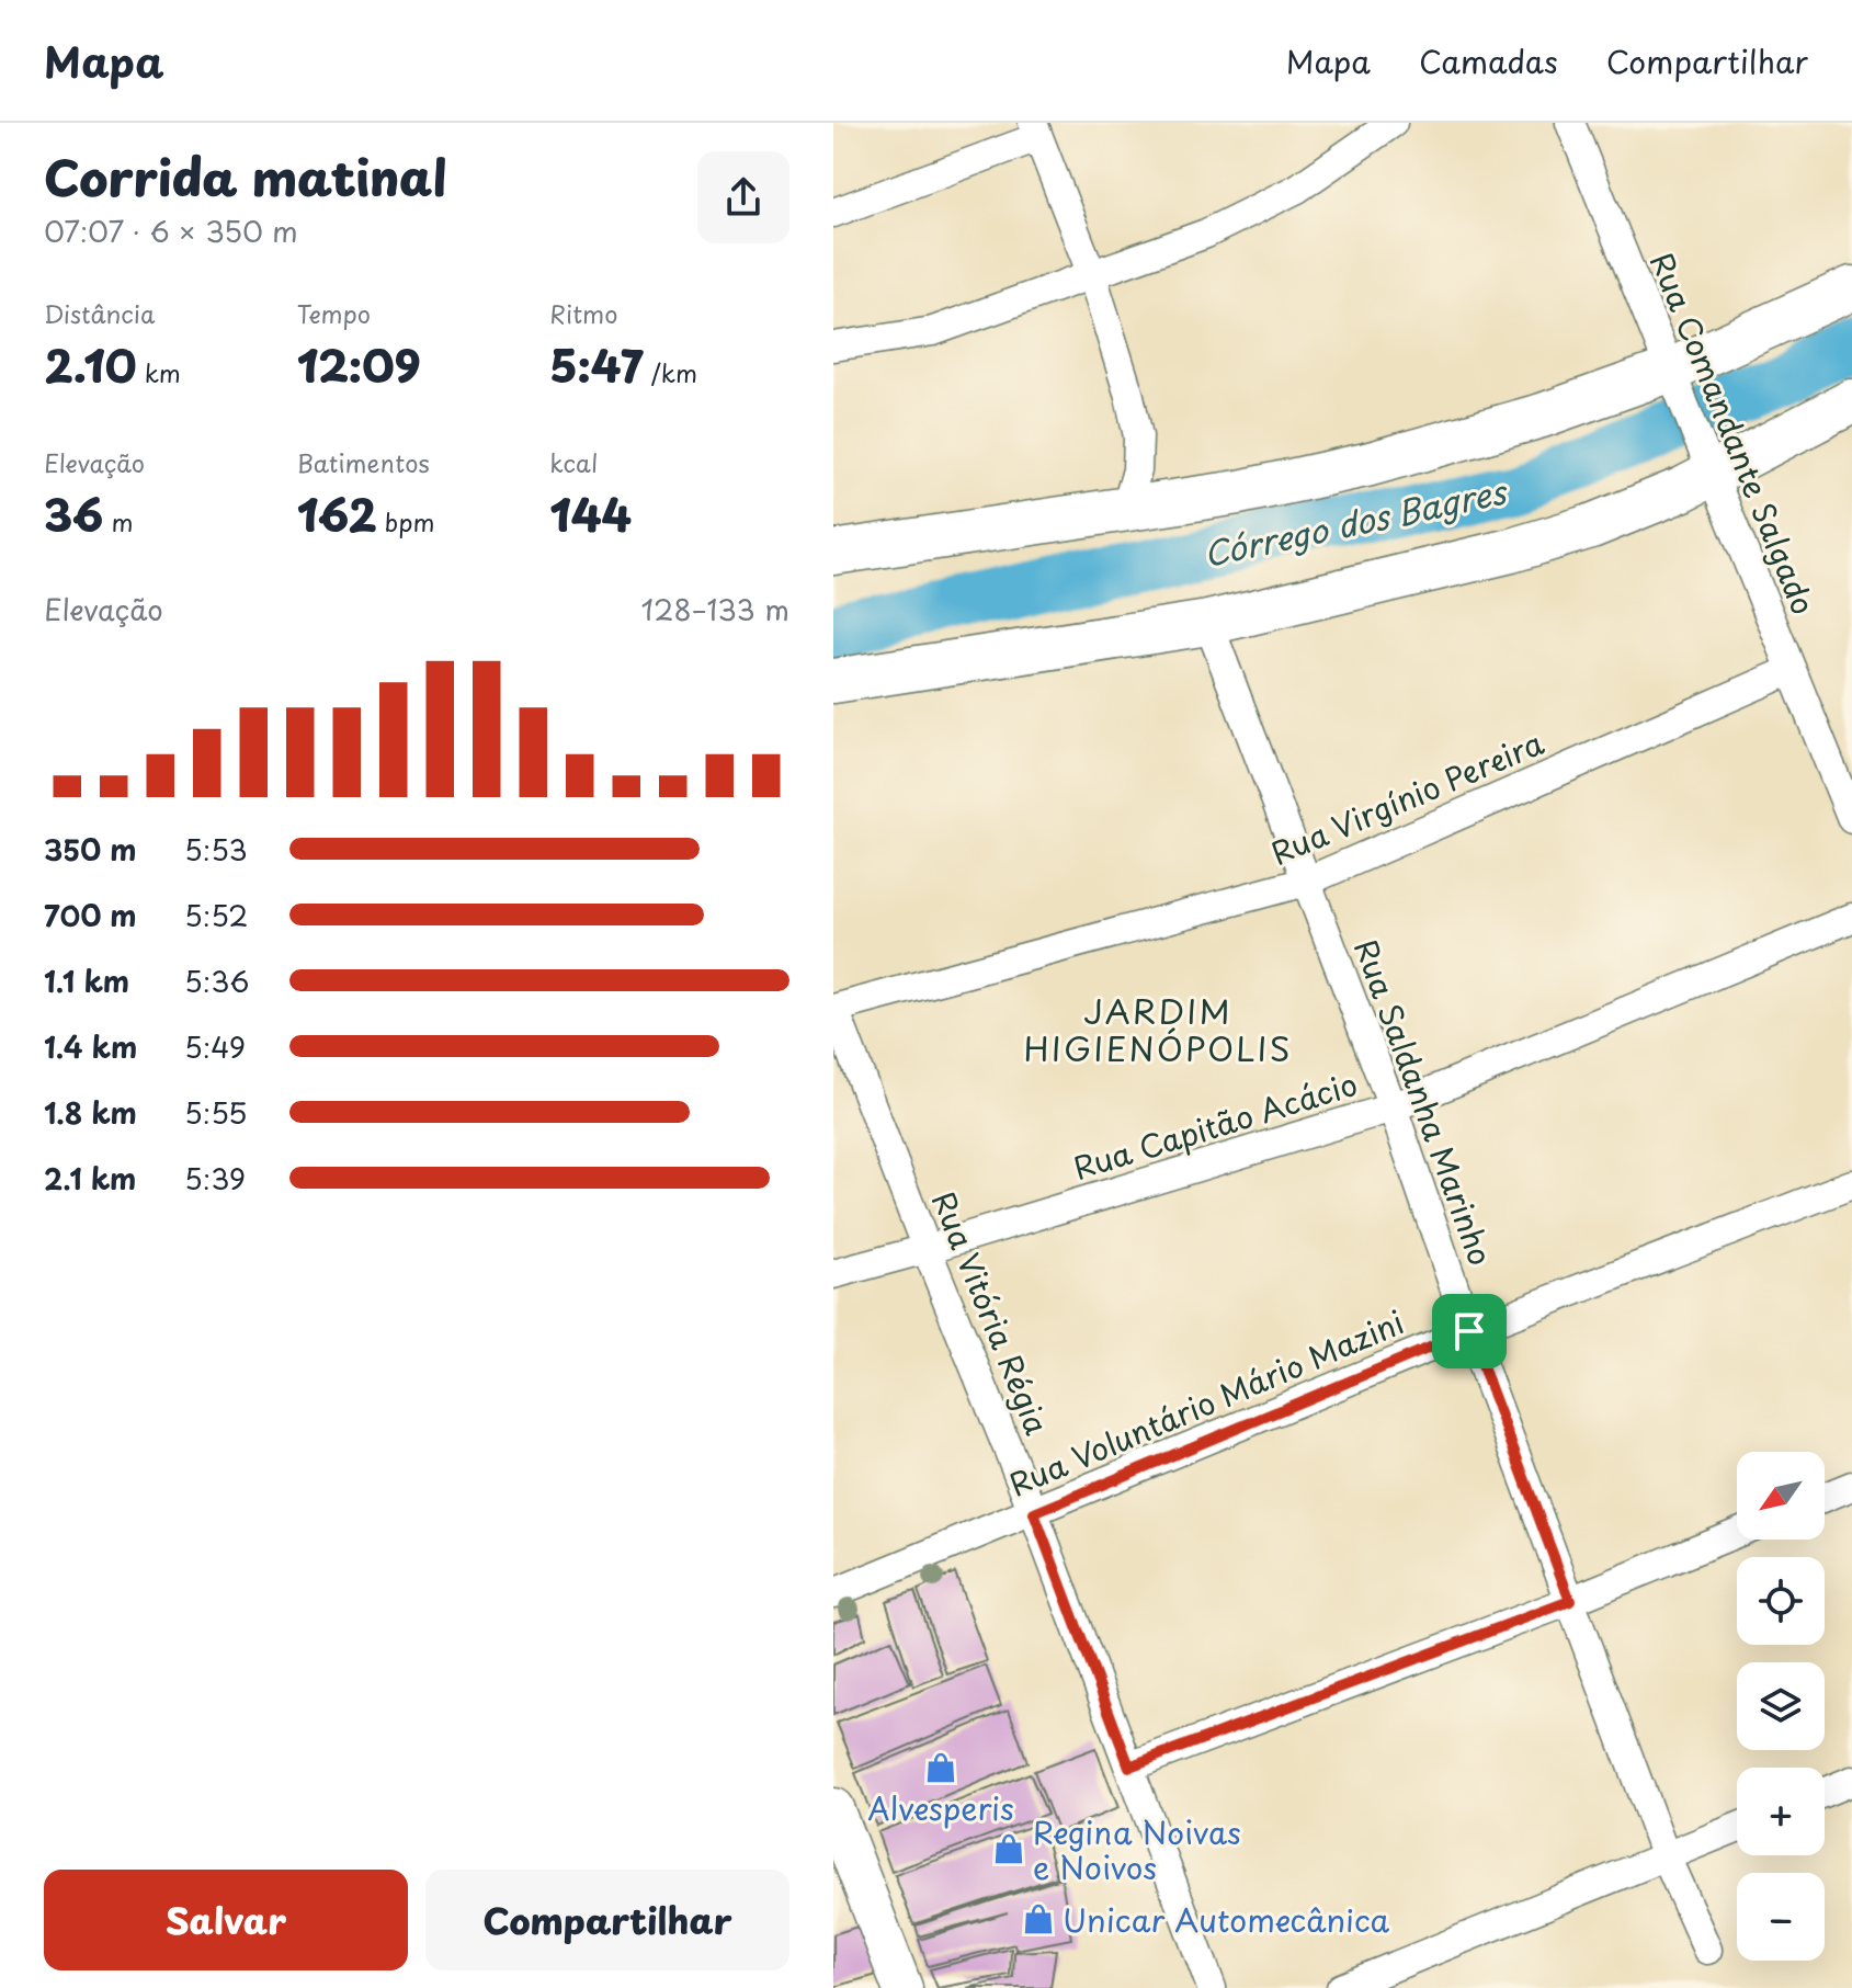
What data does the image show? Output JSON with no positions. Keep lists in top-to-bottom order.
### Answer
{
  "streets": {
    "street": [
      "Rua Comandante Salgado",
      "Rua Virgínio Pereira",
      "Rua Saldanha Marinho",
      "Rua Capitão Acácio",
      "Rua Vitória Régia",
      "Rua Voluntário Mário Mazini"
    ]
  },
  "crossings": [
    ["Rua Comandante Salgado", "Rua Virgínio Pereira"],
    ["Rua Virgínio Pereira", "Rua Saldanha Marinho"],
    ["Rua Virgínio Pereira", "Rua Vitória Régia"],
    ["Rua Saldanha Marinho", "Rua Capitão Acácio"],
    ["Rua Saldanha Marinho", "Rua Voluntário Mário Mazini"],
    ["Rua Capitão Acácio", "Rua Vitória Régia"],
    ["Rua Vitória Régia", "Rua Voluntário Mário Mazini"]
  ],
  "districts": ["JARDIM HIGIENÓPOLIS"],
  "water": ["Córrego dos Bagres"],
  "places": {
    "shop": ["Alvesperis", "Regina Noivas e Noivos", "Unicar Automecânica"]
  },
  "north": "bottom left",
  "page": {
    "header": "Mapa",
    "nav": ["Mapa", "Camadas", "Compartilhar"],
    "heading": ["Corrida matinal", "07:07 · 6 × 350 m"],
    "stats": [
      ["Distância", "2.10 km"],
      ["Tempo", "12:09"],
      ["Ritmo", "5:47 /km"],
      ["Elevação", "36 m"],
      ["Batimentos", "162 bpm"],
      ["kcal", "144"]
    ],
    "chart": ["Elevação", "128–133 m"],
    "list": [
      {
        "name": "350 m",
        "note": "5:53"
      },
      {
        "name": "700 m",
        "note": "5:52"
      },
      {
        "name": "1.1 km",
        "note": "5:36"
      },
      {
        "name": "1.4 km",
        "note": "5:49"
      },
      {
        "name": "1.8 km",
        "note": "5:55"
      },
      {
        "name": "2.1 km",
        "note": "5:39"
      }
    ],
    "map_buttons": ["+", "−"],
    "buttons": ["Salvar", "Compartilhar"]
  }
}
